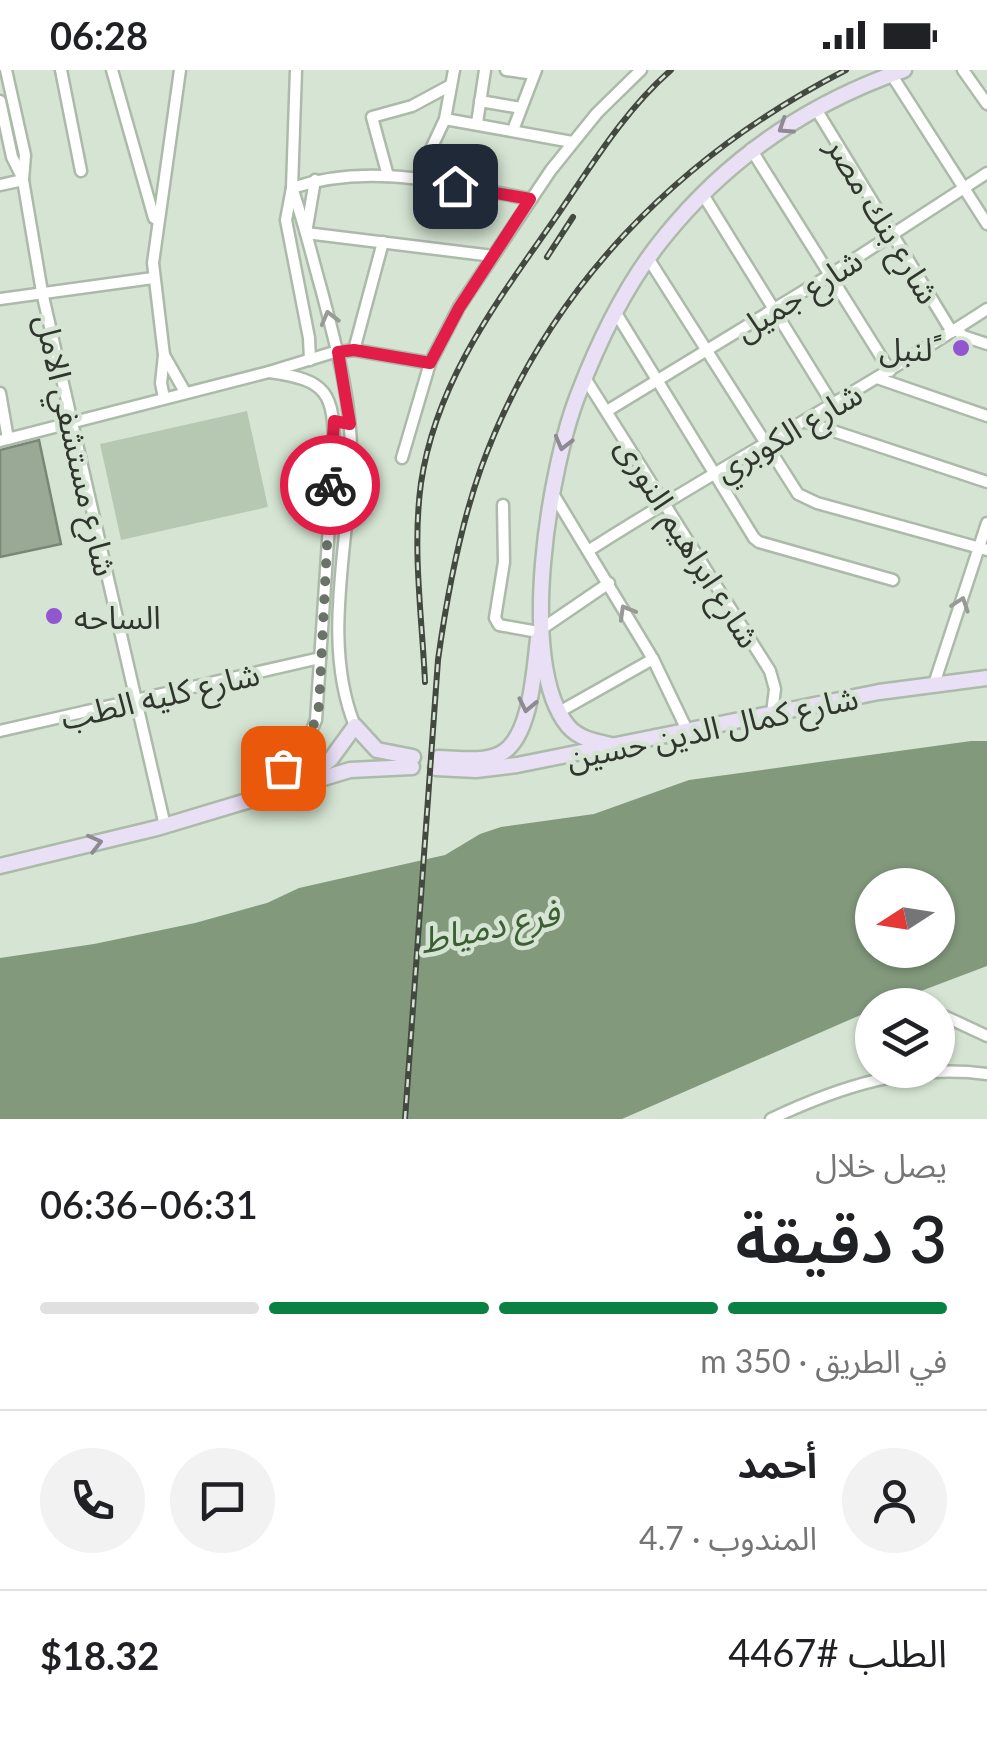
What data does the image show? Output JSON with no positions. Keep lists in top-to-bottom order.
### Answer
{
  "streets": {
    "main road": ["شارع كمال الدين حسين"],
    "street": [
      "شارع بنك مصر",
      "شارع جميل",
      "شارع الكوبري",
      "شارع مستشفي الامل",
      "شارع ابراهيم النورى",
      "شارع كليه الطب"
    ]
  },
  "crossings": [
    ["شارع بنك مصر", "شارع جميل"],
    ["شارع بنك مصر", "شارع الكوبري"],
    ["شارع جميل", "شارع ابراهيم النورى"],
    ["شارع الكوبري", "شارع ابراهيم النورى"],
    ["شارع مستشفي الامل", "شارع كليه الطب"],
    ["شارع ابراهيم النورى", "شارع كمال الدين حسين"]
  ],
  "water": ["فرع دمياط"],
  "places": ["لنبل ً", "الساحه"],
  "north": "left",
  "page": {
    "status": "06:28",
    "heading": ["3 دقيقة", "يصل خلال", "06:31–06:36"],
    "panel": [
      "أحمد",
      "المندوب · 4.7",
      "الطلب #4467",
      "$18.32"
    ],
    "bar": "في الطريق · 350 m"
  }
}
